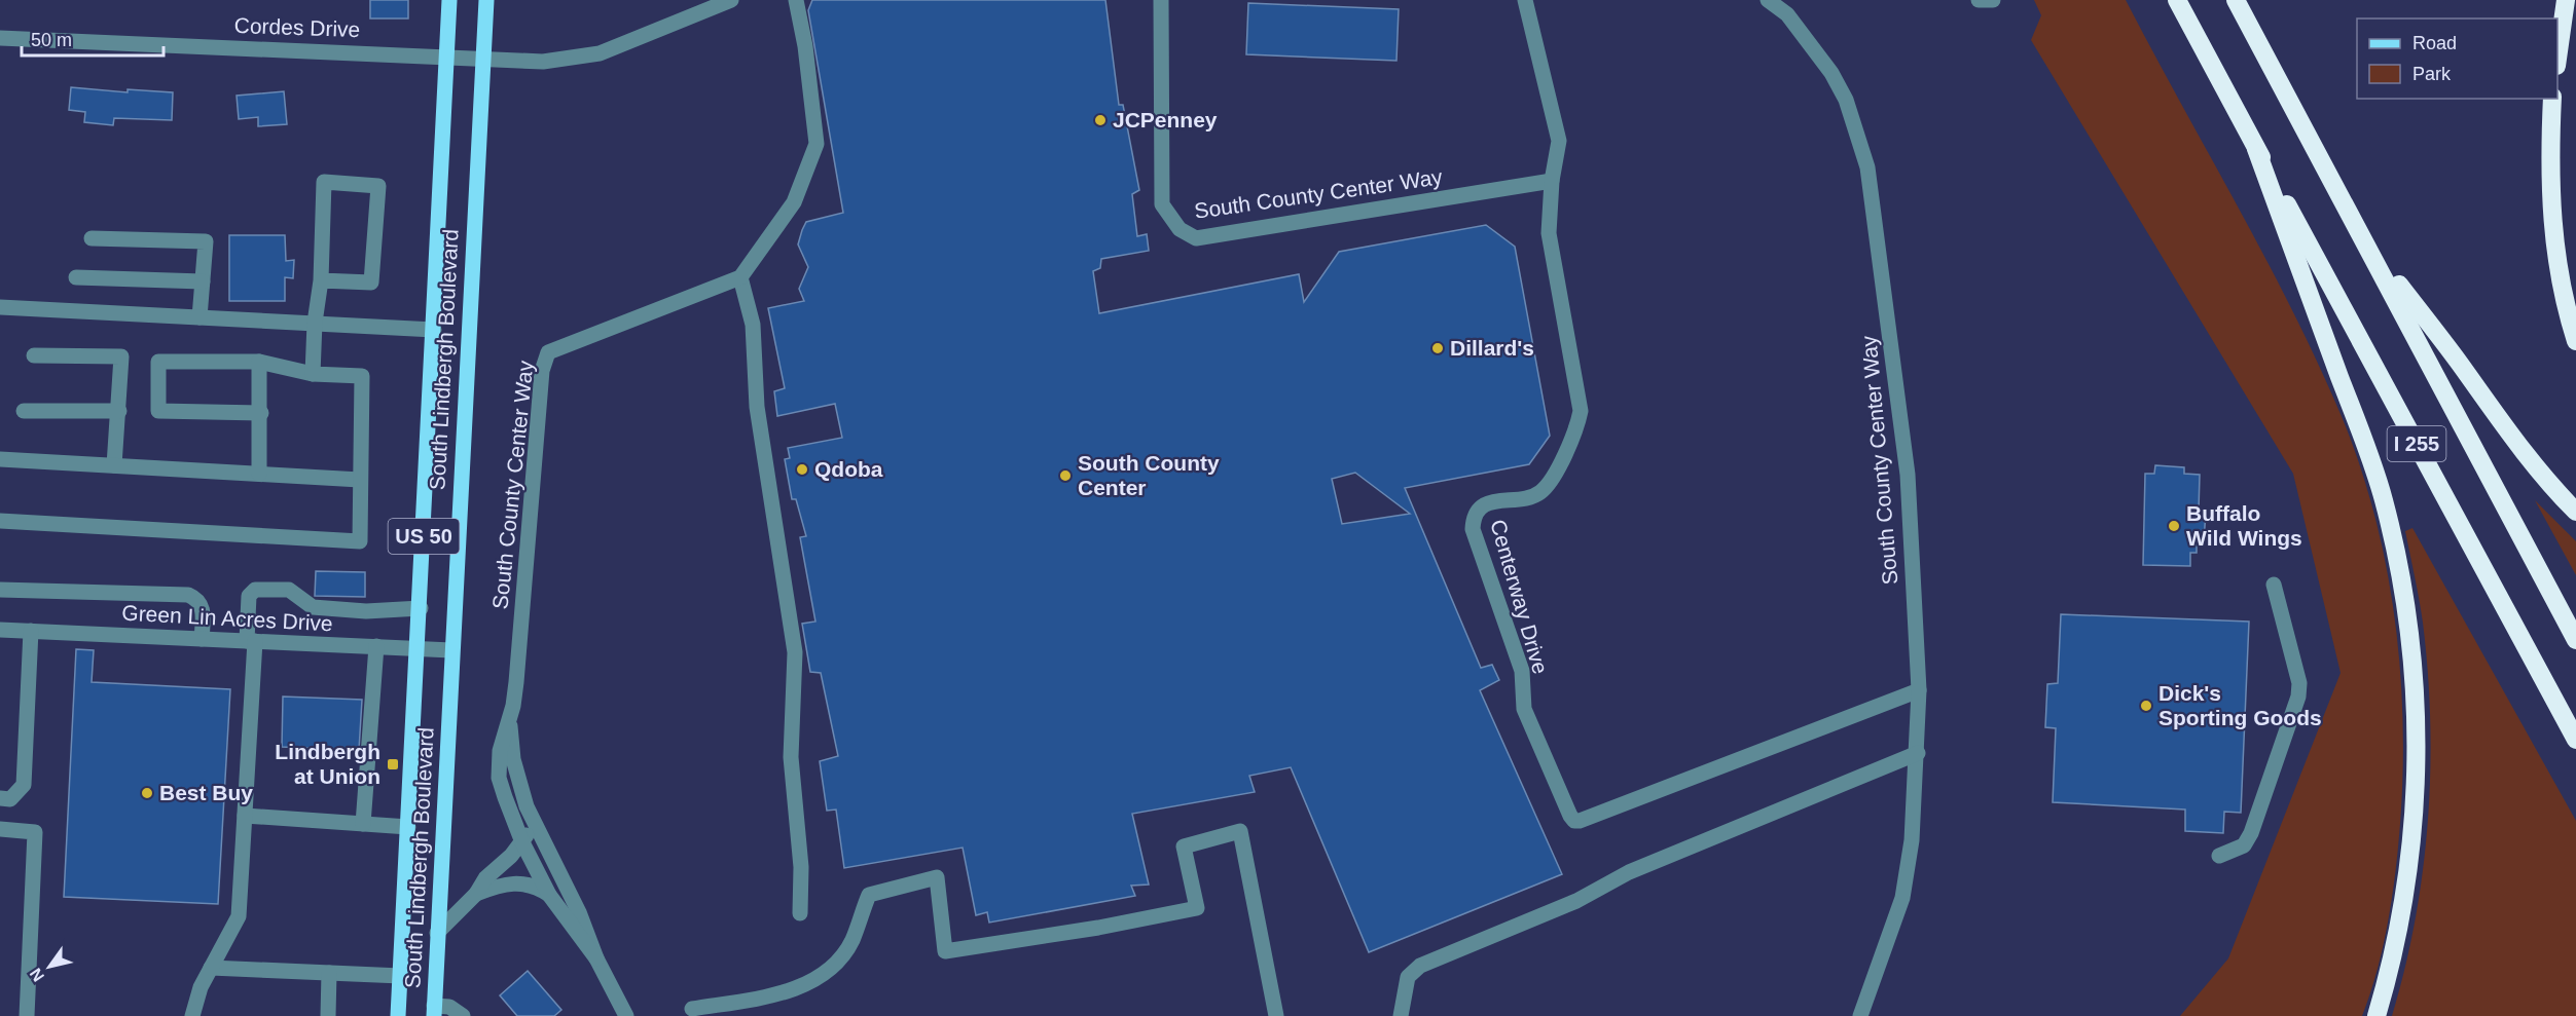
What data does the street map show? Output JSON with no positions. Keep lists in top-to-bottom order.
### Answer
{
  "streets": {
    "highway": ["I 255"],
    "main road": ["South Lindbergh Boulevard", "US 50"],
    "street": [
      "Cordes Drive",
      "South County Center Way",
      "Centerway Drive",
      "Green Lin Acres Drive"
    ]
  },
  "crossings": [
    ["Cordes Drive", "South Lindbergh Boulevard"],
    ["South County Center Way", "Centerway Drive"],
    ["South Lindbergh Boulevard", "Green Lin Acres Drive"]
  ],
  "places": {
    "other": [
      "JCPenney",
      "Dillard's",
      "Qdoba",
      "South County Center",
      "Buffalo Wild Wings",
      "Dick's Sporting Goods",
      "Best Buy"
    ],
    "transit": ["Lindbergh at Union"]
  },
  "legend": ["Road", "Park"],
  "scale_bar": "50 m",
  "north": "bottom left"
}
